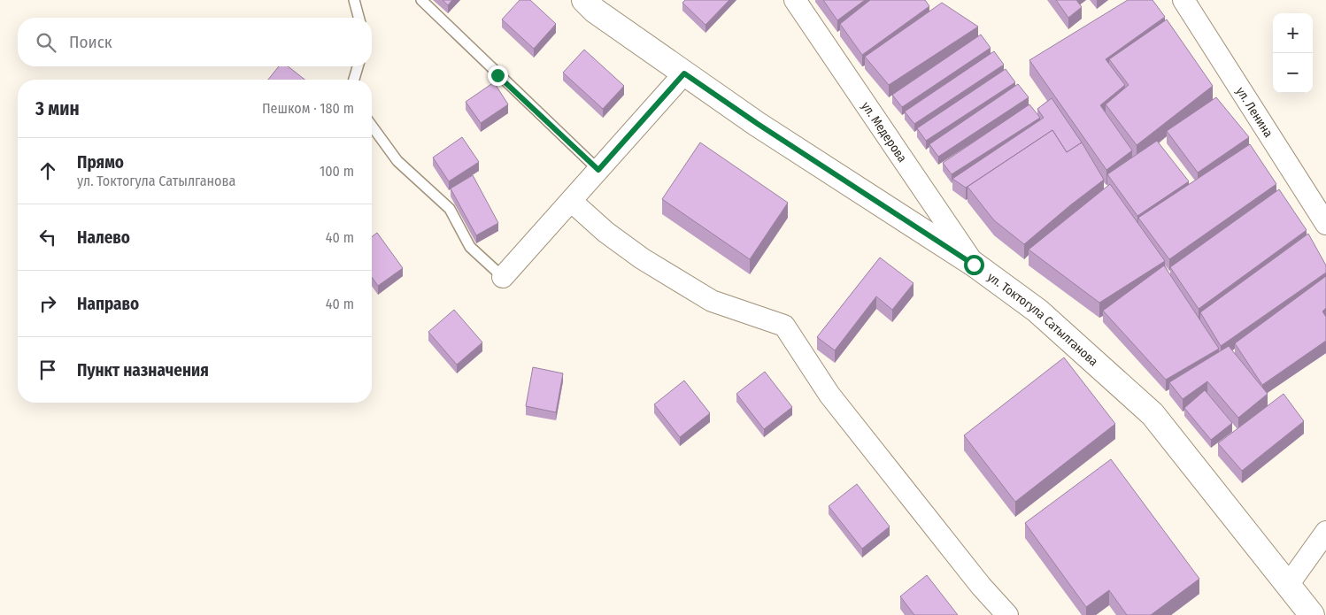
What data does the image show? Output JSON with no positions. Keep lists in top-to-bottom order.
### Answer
{
  "streets": {
    "main road": ["ул. Токтогула Сатылганова"],
    "street": ["ул. Ленина", "ул. Медерова"]
  },
  "crossings": [
    ["ул. Медерова", "ул. Токтогула Сатылганова"]
  ],
  "page": {
    "map_buttons": ["+", "−"],
    "search": "Поиск",
    "heading": ["3 мин", "Пешком · 180 m"],
    "list": [
      ["Прямо", "ул. Токтогула Сатылганова", "100 m"],
      ["Налево", "40 m"],
      ["Направо", "40 m"],
      "Пункт назначения"
    ]
  }
}
